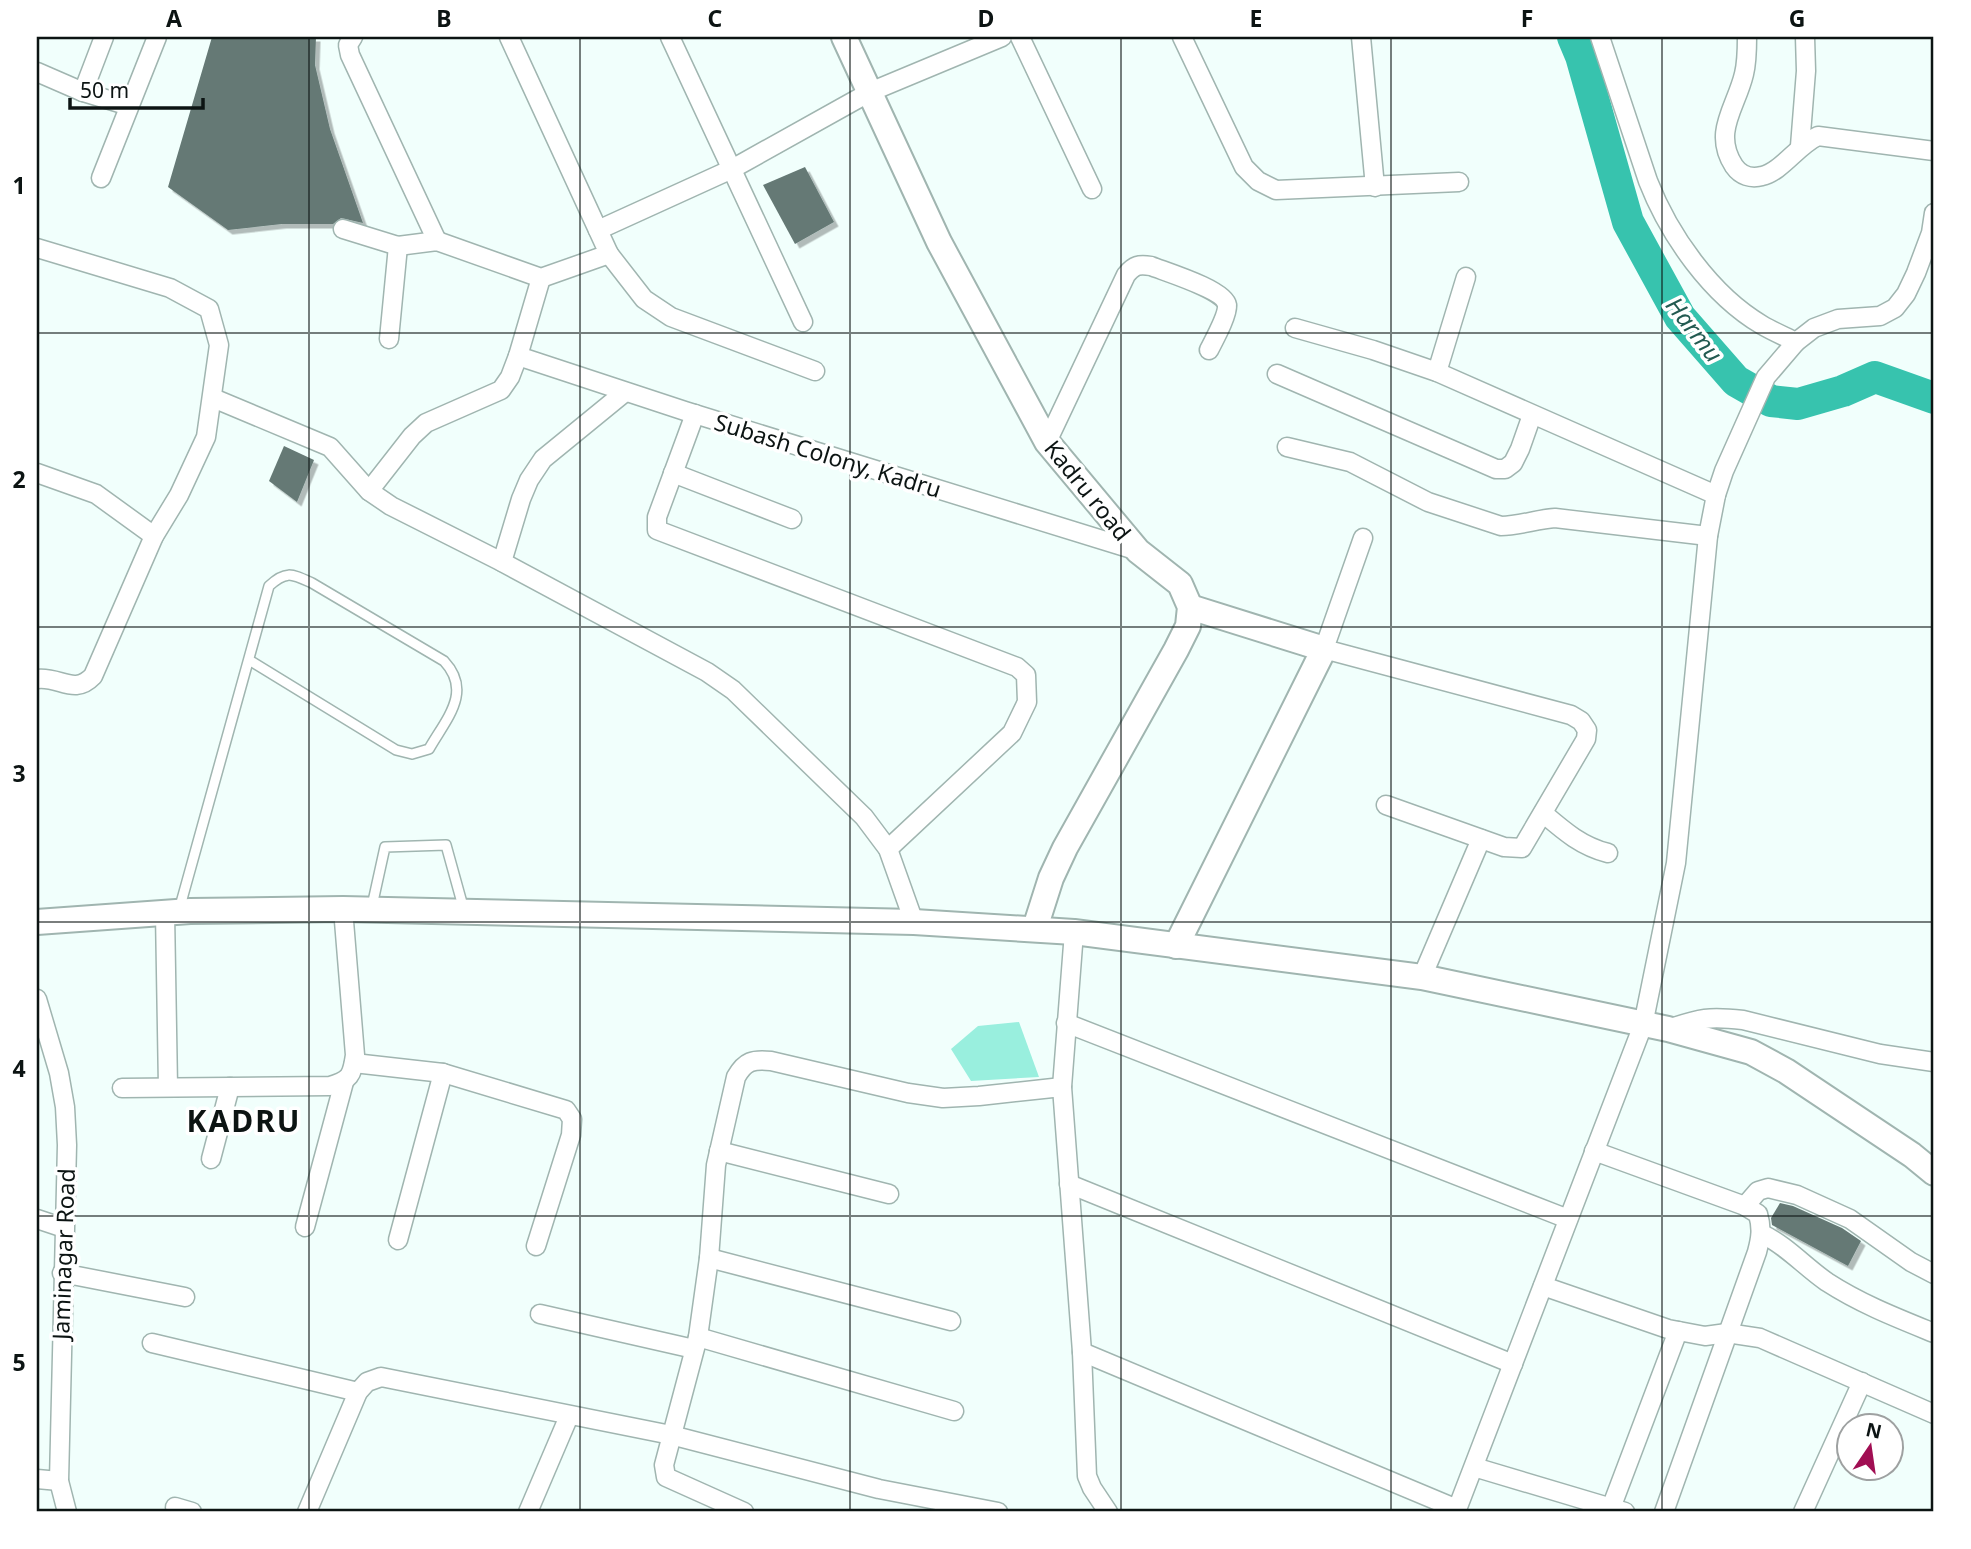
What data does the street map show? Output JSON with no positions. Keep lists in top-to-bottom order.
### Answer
{
  "streets": {
    "main road": ["Kadru road"],
    "street": ["Subash Colony, Kadru", "Jaminagar Road"]
  },
  "crossings": [
    ["Subash Colony, Kadru", "Kadru road"]
  ],
  "districts": ["KADRU"],
  "water": ["Harmu"],
  "scale_bar": "50 m",
  "north": "top",
  "grid": {
    "columns": [
      "A",
      "B",
      "C",
      "D",
      "E",
      "F",
      "G"
    ],
    "rows": [
      "1",
      "2",
      "3",
      "4",
      "5"
    ]
  }
}
